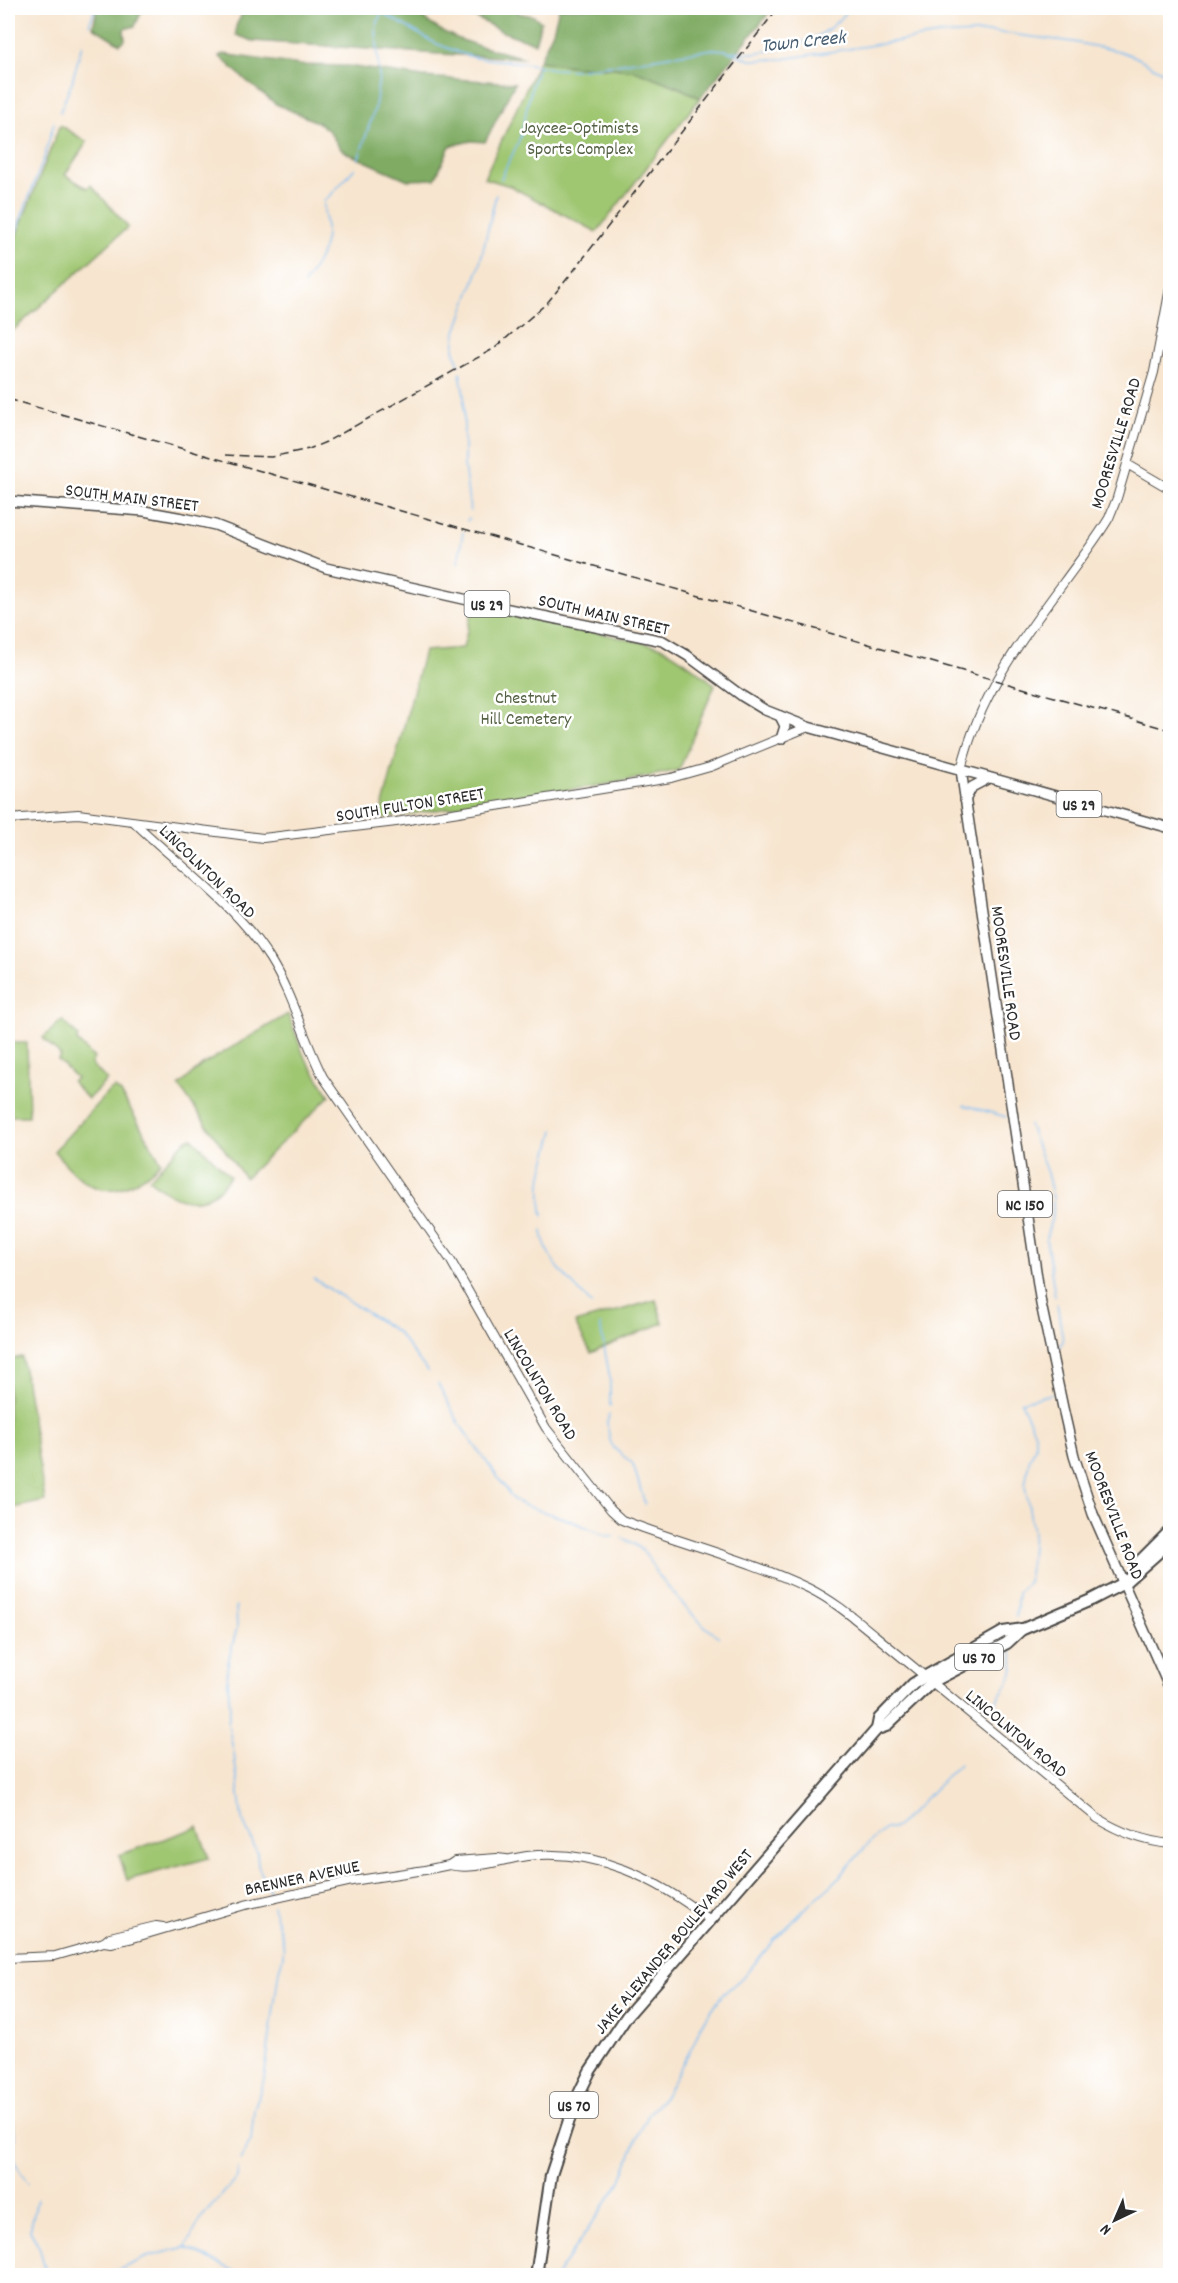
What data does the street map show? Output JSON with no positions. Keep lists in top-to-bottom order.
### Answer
{
  "streets": {
    "highway": ["US 70", "JAKE ALEXANDER BOULEVARD WEST"],
    "main road": [
      "MOORESVILLE ROAD",
      "SOUTH MAIN STREET",
      "US 29",
      "NC 150"
    ],
    "street": ["SOUTH FULTON STREET", "LINCOLNTON ROAD", "BRENNER AVENUE"]
  },
  "crossings": [
    ["MOORESVILLE ROAD", "SOUTH MAIN STREET"],
    ["MOORESVILLE ROAD", "JAKE ALEXANDER BOULEVARD WEST"],
    ["SOUTH MAIN STREET", "SOUTH FULTON STREET"],
    ["SOUTH FULTON STREET", "LINCOLNTON ROAD"],
    ["LINCOLNTON ROAD", "JAKE ALEXANDER BOULEVARD WEST"],
    ["BRENNER AVENUE", "JAKE ALEXANDER BOULEVARD WEST"]
  ],
  "water": ["Town Creek"],
  "parks": ["Jaycee-Optimists Sports Complex", "Chestnut Hill Cemetery"],
  "north": "bottom left"
}
